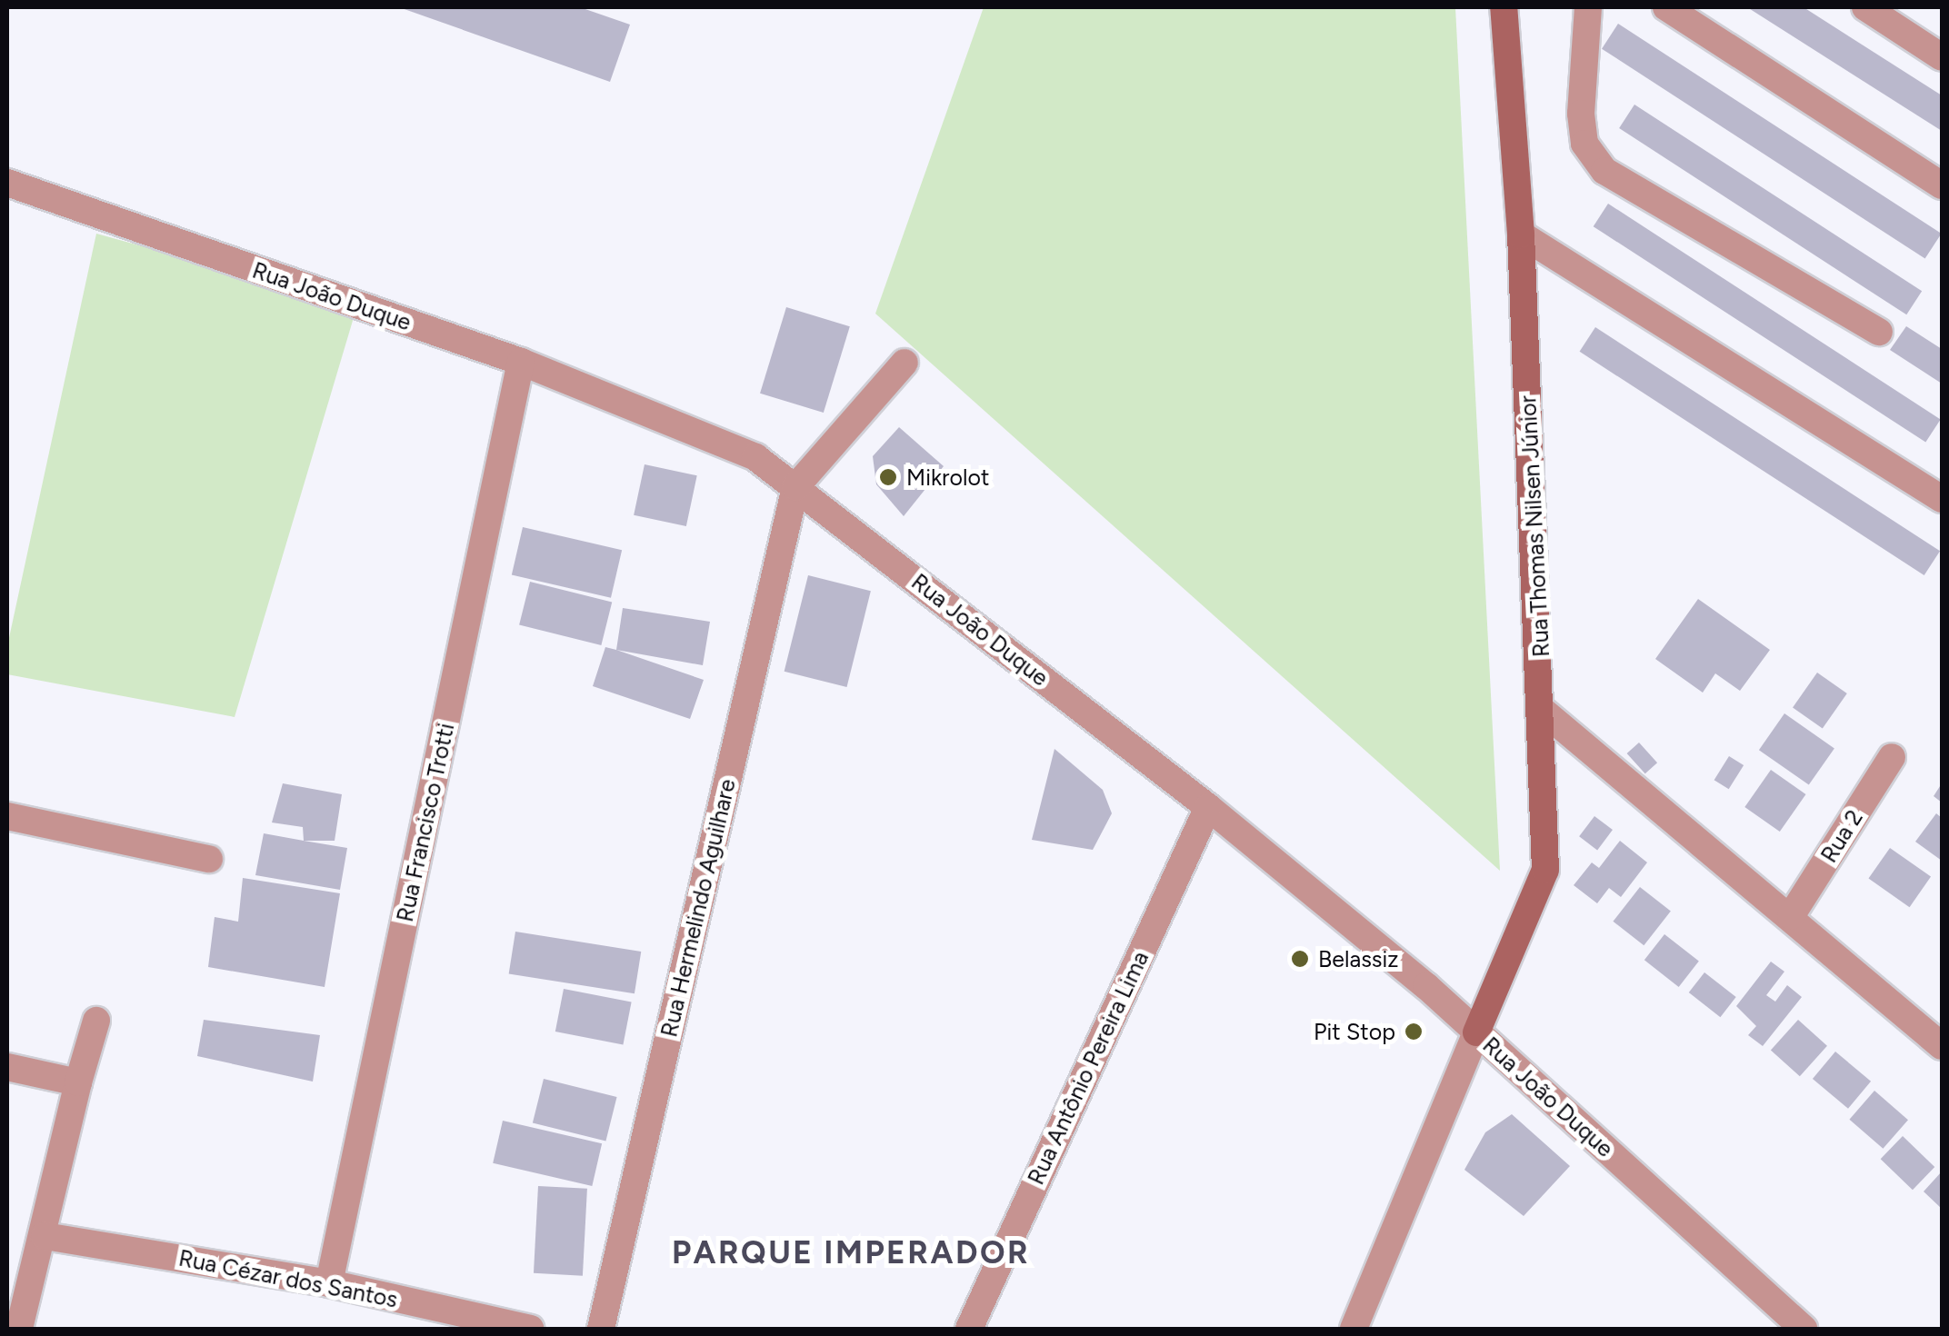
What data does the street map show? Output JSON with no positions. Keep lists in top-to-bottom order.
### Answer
{
  "streets": {
    "street": [
      "Rua João Duque",
      "Rua Thomas Nilsen Júnior",
      "Rua Francisco Trotti",
      "Rua 2",
      "Rua Hermelindo Aguilhare",
      "Rua Antônio Pereira Lima",
      "Rua Cézar dos Santos"
    ]
  },
  "crossings": [
    ["Rua João Duque", "Rua Thomas Nilsen Júnior"],
    ["Rua João Duque", "Rua Francisco Trotti"],
    ["Rua João Duque", "Rua Hermelindo Aguilhare"],
    ["Rua João Duque", "Rua Antônio Pereira Lima"],
    ["Rua Francisco Trotti", "Rua Cézar dos Santos"]
  ],
  "districts": ["PARQUE IMPERADOR"],
  "places": ["Mikrolot", "Belassiz", "Pit Stop"]
}
